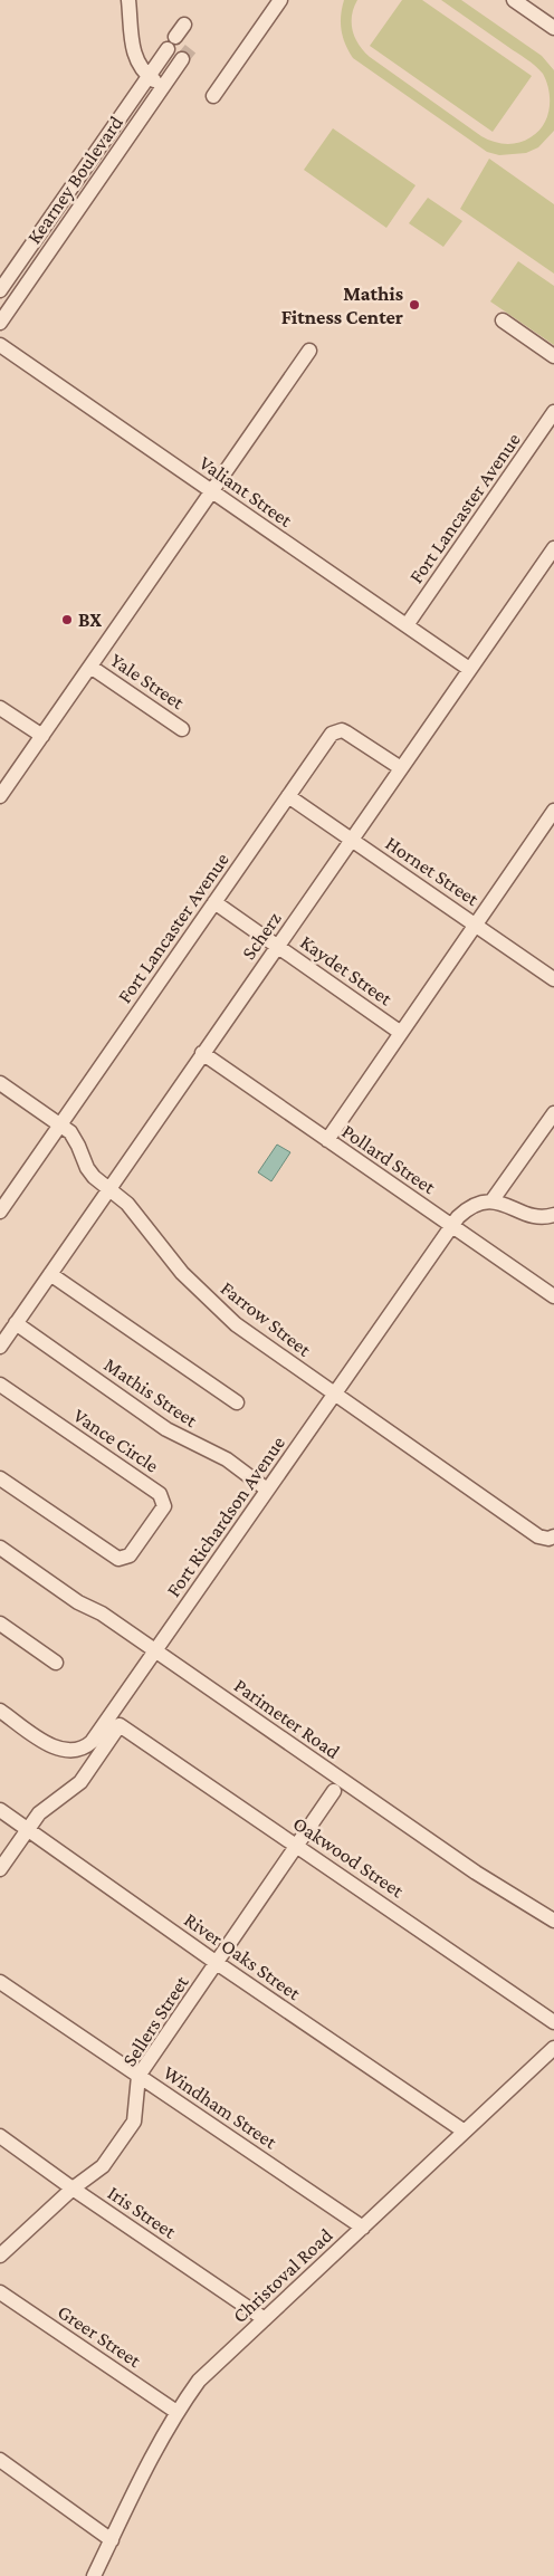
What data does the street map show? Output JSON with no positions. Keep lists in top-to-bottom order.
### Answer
{
  "streets": {
    "street": [
      "Kearney Boulevard",
      "Valiant Street",
      "Fort Lancaster Avenue",
      "Yale Street",
      "Hornet Street",
      "Scherz",
      "Kaydet Street",
      "Pollard Street",
      "Farrow Street",
      "Mathis Street",
      "Vance Circle",
      "Fort Richardson Avenue",
      "Parimeter Road",
      "Oakwood Street",
      "River Oaks Street",
      "Sellers Street",
      "Windham Street",
      "Iris Street",
      "Christoval Road",
      "Greer Street"
    ]
  },
  "crossings": [
    ["Valiant Street", "Fort Lancaster Avenue"],
    ["Valiant Street", "Scherz"],
    ["Fort Lancaster Avenue", "Hornet Street"],
    ["Fort Lancaster Avenue", "Scherz"],
    ["Fort Lancaster Avenue", "Kaydet Street"],
    ["Fort Lancaster Avenue", "Farrow Street"],
    ["Hornet Street", "Scherz"],
    ["Scherz", "Kaydet Street"],
    ["Scherz", "Pollard Street"],
    ["Scherz", "Farrow Street"],
    ["Scherz", "Mathis Street"],
    ["Pollard Street", "Fort Richardson Avenue"],
    ["Farrow Street", "Fort Richardson Avenue"],
    ["Mathis Street", "Fort Richardson Avenue"],
    ["Fort Richardson Avenue", "Parimeter Road"],
    ["Oakwood Street", "River Oaks Street"],
    ["Oakwood Street", "Sellers Street"],
    ["River Oaks Street", "Sellers Street"],
    ["River Oaks Street", "Christoval Road"],
    ["Sellers Street", "Windham Street"],
    ["Sellers Street", "Iris Street"],
    ["Windham Street", "Christoval Road"],
    ["Iris Street", "Christoval Road"],
    ["Christoval Road", "Greer Street"]
  ],
  "places": ["Mathis Fitness Center", "BX"]
}
